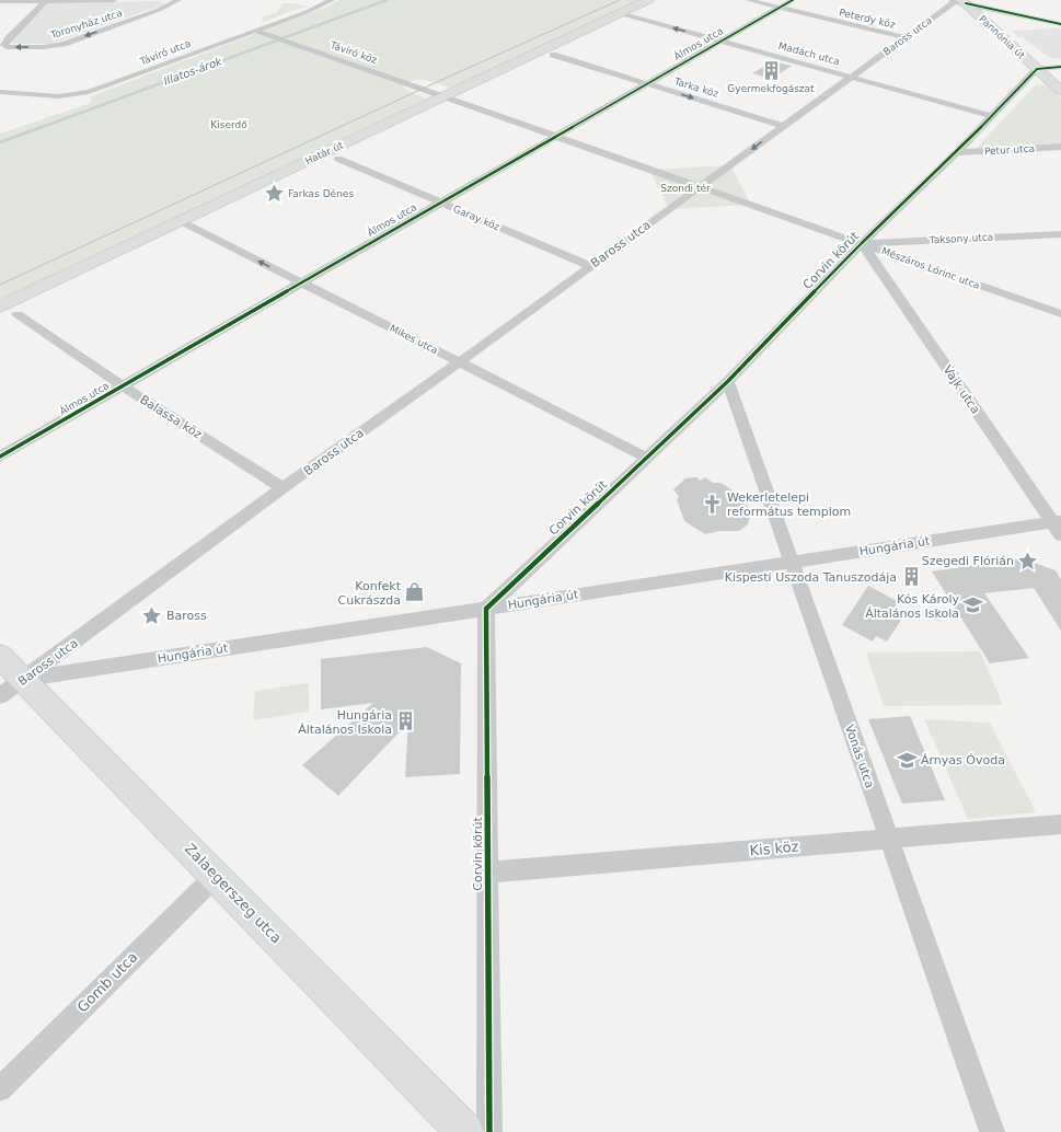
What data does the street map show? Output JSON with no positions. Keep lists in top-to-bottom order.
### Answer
{
  "streets": {
    "main road": ["Pannónia út", "Határ út", "Zalaegerszeg utca"],
    "street": [
      "Peterdy köz",
      "Toronyház utca",
      "Baross utca",
      "Álmos utca",
      "Távíró utca",
      "Távíró köz",
      "Madách utca",
      "Tarka köz",
      "Petur utca",
      "Garay köz",
      "Taksony utca",
      "Corvin körút",
      "Mészáros Lőrinc utca",
      "Mikes utca",
      "Vajk utca",
      "Balassa köz",
      "Hungária út",
      "Vonás utca",
      "Kis köz",
      "Gomb utca"
    ]
  },
  "crossings": [
    ["Peterdy köz", "Baross utca"],
    ["Peterdy köz", "Álmos utca"],
    ["Baross utca", "Pannónia út"],
    ["Baross utca", "Madách utca"],
    ["Baross utca", "Tarka köz"],
    ["Baross utca", "Garay köz"],
    ["Baross utca", "Mészáros Lőrinc utca"],
    ["Baross utca", "Mikes utca"],
    ["Baross utca", "Balassa köz"],
    ["Baross utca", "Hungária út"],
    ["Baross utca", "Zalaegerszeg utca"],
    ["Pannónia út", "Corvin körút"],
    ["Álmos utca", "Madách utca"],
    ["Álmos utca", "Tarka köz"],
    ["Álmos utca", "Garay köz"],
    ["Álmos utca", "Mikes utca"],
    ["Álmos utca", "Balassa köz"],
    ["Távíró utca", "Távíró köz"],
    ["Távíró köz", "Határ út"],
    ["Madách utca", "Határ út"],
    ["Madách utca", "Corvin körút"],
    ["Petur utca", "Corvin körút"],
    ["Határ út", "Mikes utca"],
    ["Taksony utca", "Corvin körút"],
    ["Taksony utca", "Mészáros Lőrinc utca"],
    ["Taksony utca", "Vajk utca"],
    ["Corvin körút", "Mészáros Lőrinc utca"],
    ["Corvin körút", "Mikes utca"],
    ["Corvin körút", "Vajk utca"],
    ["Corvin körút", "Hungária út"],
    ["Corvin körút", "Vonás utca"],
    ["Corvin körút", "Kis köz"],
    ["Mészáros Lőrinc utca", "Vajk utca"],
    ["Vajk utca", "Hungária út"],
    ["Hungária út", "Vonás utca"],
    ["Hungária út", "Zalaegerszeg utca"],
    ["Vonás utca", "Kis köz"],
    ["Zalaegerszeg utca", "Gomb utca"]
  ],
  "water": ["Illatos-árok"],
  "parks": ["Kiserdő", "Szondi tér"],
  "places": {
    "building": ["Gyermekfogászat", "Kispesti Uszoda Tanuszodája", "Hungária Általános Iskola"],
    "place": ["Farkas Dénes", "Szegedi Flórián", "Baross"],
    "church": ["Wekerletelepi református templom"],
    "shop": ["Konfekt Cukrászda"],
    "school or university": ["Kós Károly Általános Iskola", "Árnyas Óvoda"]
  }
}
